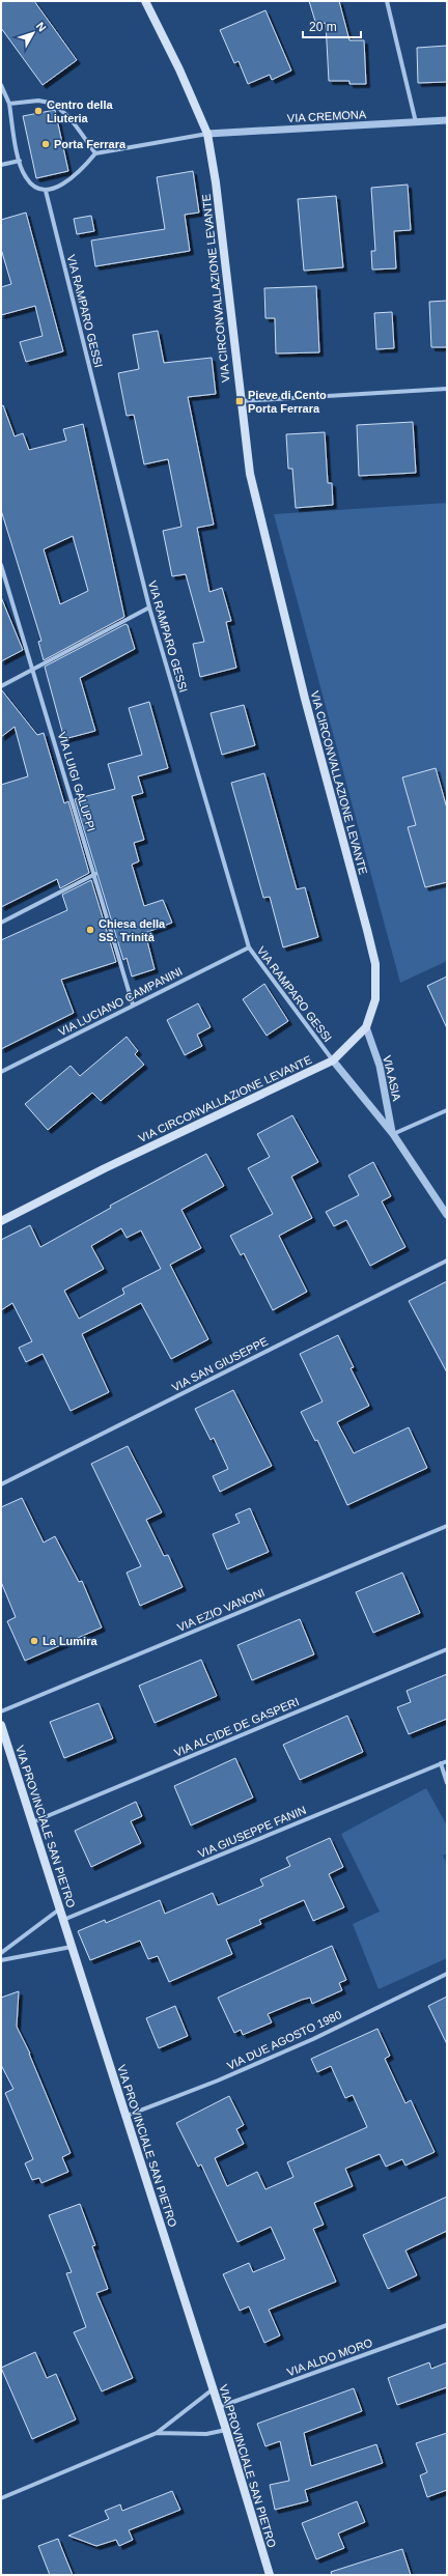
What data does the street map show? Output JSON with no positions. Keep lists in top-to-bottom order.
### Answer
{
  "streets": {
    "main road": ["VIA CIRCONVALLAZIONE LEVANTE", "VIA PROVINCIALE SAN PIETRO"],
    "street": [
      "VIA CREMONA",
      "VIA RAMPARO GESSI",
      "VIA LUIGI GALUPPI",
      "VIA LUCIANO CAMPANINI",
      "VIA ASIA",
      "VIA SAN GIUSEPPE",
      "VIA EZIO VANONI",
      "VIA ALCIDE DE GASPERI",
      "VIA GIUSEPPE FANIN",
      "VIA DUE AGOSTO 1980",
      "VIA ALDO MORO"
    ]
  },
  "crossings": [
    ["VIA CREMONA", "VIA CIRCONVALLAZIONE LEVANTE"],
    ["VIA CIRCONVALLAZIONE LEVANTE", "VIA RAMPARO GESSI"],
    ["VIA CIRCONVALLAZIONE LEVANTE", "VIA ASIA"],
    ["VIA RAMPARO GESSI", "VIA LUCIANO CAMPANINI"],
    ["VIA RAMPARO GESSI", "VIA ASIA"],
    ["VIA LUIGI GALUPPI", "VIA LUCIANO CAMPANINI"],
    ["VIA ALCIDE DE GASPERI", "VIA PROVINCIALE SAN PIETRO"],
    ["VIA PROVINCIALE SAN PIETRO", "VIA GIUSEPPE FANIN"],
    ["VIA PROVINCIALE SAN PIETRO", "VIA DUE AGOSTO 1980"],
    ["VIA PROVINCIALE SAN PIETRO", "VIA ALDO MORO"]
  ],
  "places": {
    "other": [
      "Centro della Liuteria",
      "Porta Ferrara",
      "Chiesa della SS. Trinità",
      "La Lumira"
    ],
    "transit": ["Pieve di Cento Porta Ferrara"]
  },
  "scale_bar": "20 m",
  "north": "top right"
}
